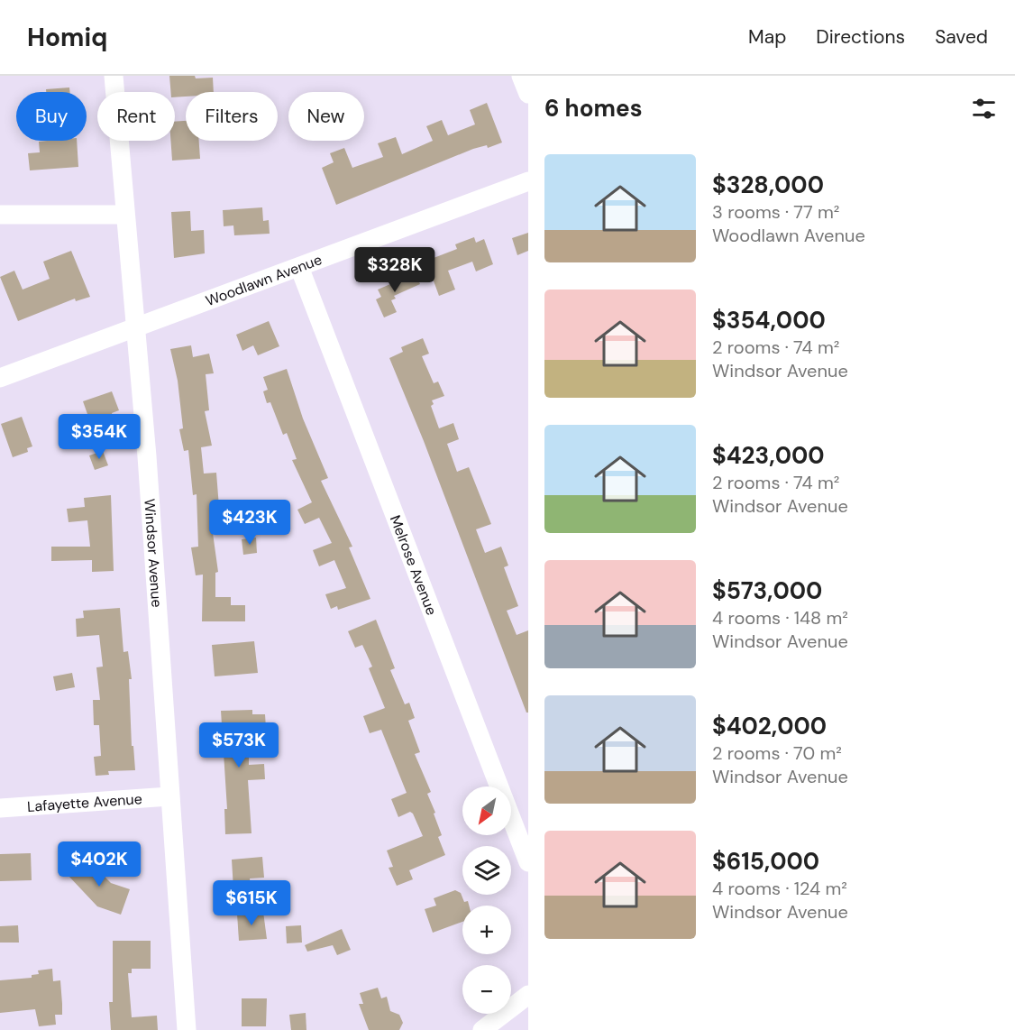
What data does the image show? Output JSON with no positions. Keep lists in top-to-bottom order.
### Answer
{
  "streets": {
    "street": [
      "Woodlawn Avenue",
      "Windsor Avenue",
      "Melrose Avenue",
      "Lafayette Avenue"
    ]
  },
  "crossings": [
    ["Woodlawn Avenue", "Windsor Avenue"],
    ["Woodlawn Avenue", "Melrose Avenue"],
    ["Windsor Avenue", "Lafayette Avenue"]
  ],
  "north": "bottom left",
  "page": {
    "header": "Homiq",
    "nav": ["Map", "Directions", "Saved"],
    "heading": "6 homes",
    "chip": [
      "Buy",
      "Rent",
      "Filters",
      "New"
    ],
    "list": [
      {
        "name": "$328,000",
        "note": "3 rooms · 77 m² · Woodlawn Avenue"
      },
      {
        "name": "$354,000",
        "note": "2 rooms · 74 m² · Windsor Avenue"
      },
      {
        "name": "$423,000",
        "note": "2 rooms · 74 m² · Windsor Avenue"
      },
      {
        "name": "$573,000",
        "note": "4 rooms · 148 m² · Windsor Avenue"
      },
      {
        "name": "$402,000",
        "note": "2 rooms · 70 m² · Windsor Avenue"
      },
      {
        "name": "$615,000",
        "note": "4 rooms · 124 m² · Windsor Avenue"
      }
    ],
    "price": [
      "$328K",
      "$354K",
      "$423K",
      "$573K",
      "$402K",
      "$615K"
    ],
    "map_buttons": ["+", "−"]
  }
}
